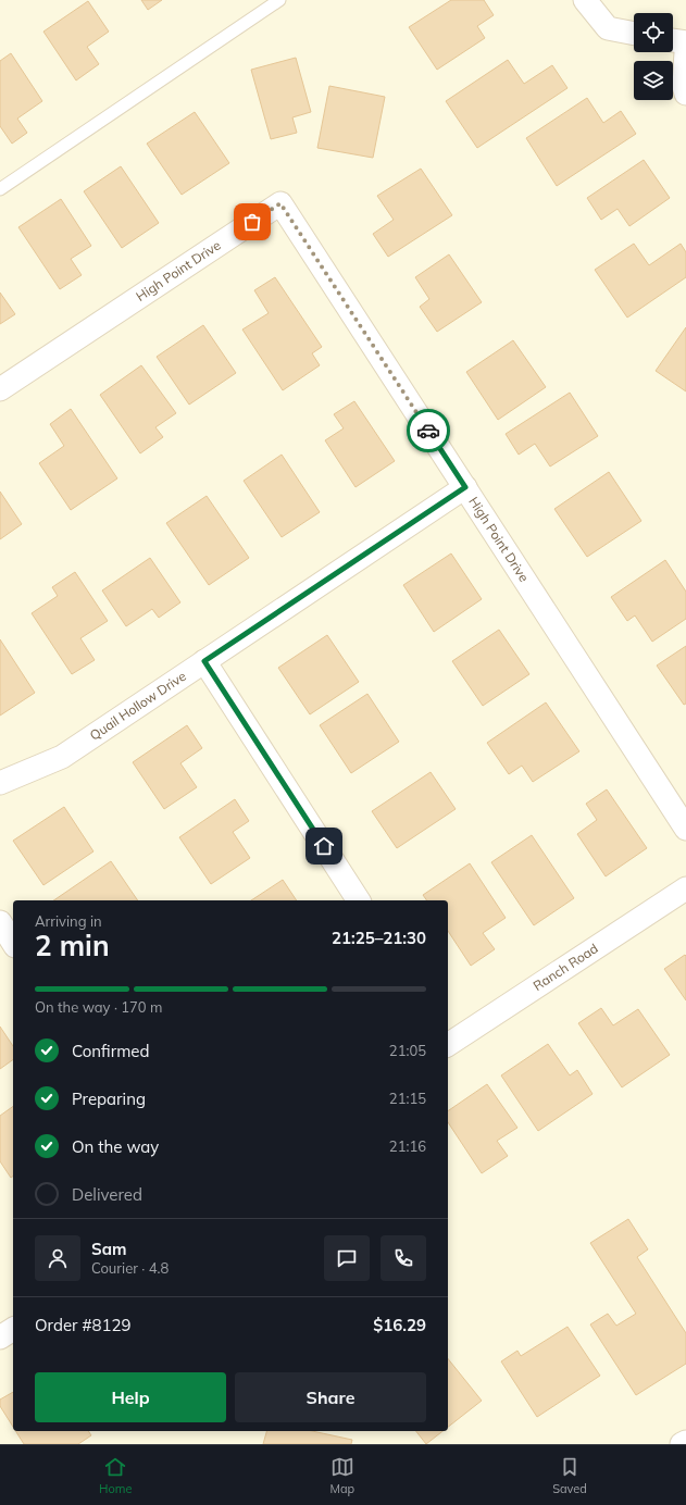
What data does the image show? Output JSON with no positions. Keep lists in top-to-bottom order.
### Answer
{
  "streets": {
    "street": ["High Point Drive", "Quail Hollow Drive", "Ranch Road"]
  },
  "crossings": [
    ["High Point Drive", "Quail Hollow Drive"]
  ],
  "page": {
    "heading": ["2 min", "Arriving in", "21:25–21:30"],
    "panel": [
      "Sam",
      "Courier · 4.8",
      "Order #8129",
      "$16.29"
    ],
    "bar": "On the way · 170 m",
    "list": [
      ["Confirmed", "21:05"],
      ["Preparing", "21:15"],
      ["On the way", "21:16"],
      "Delivered"
    ],
    "buttons": ["Help", "Share"],
    "tabs": ["Home", "Map", "Saved"]
  }
}
